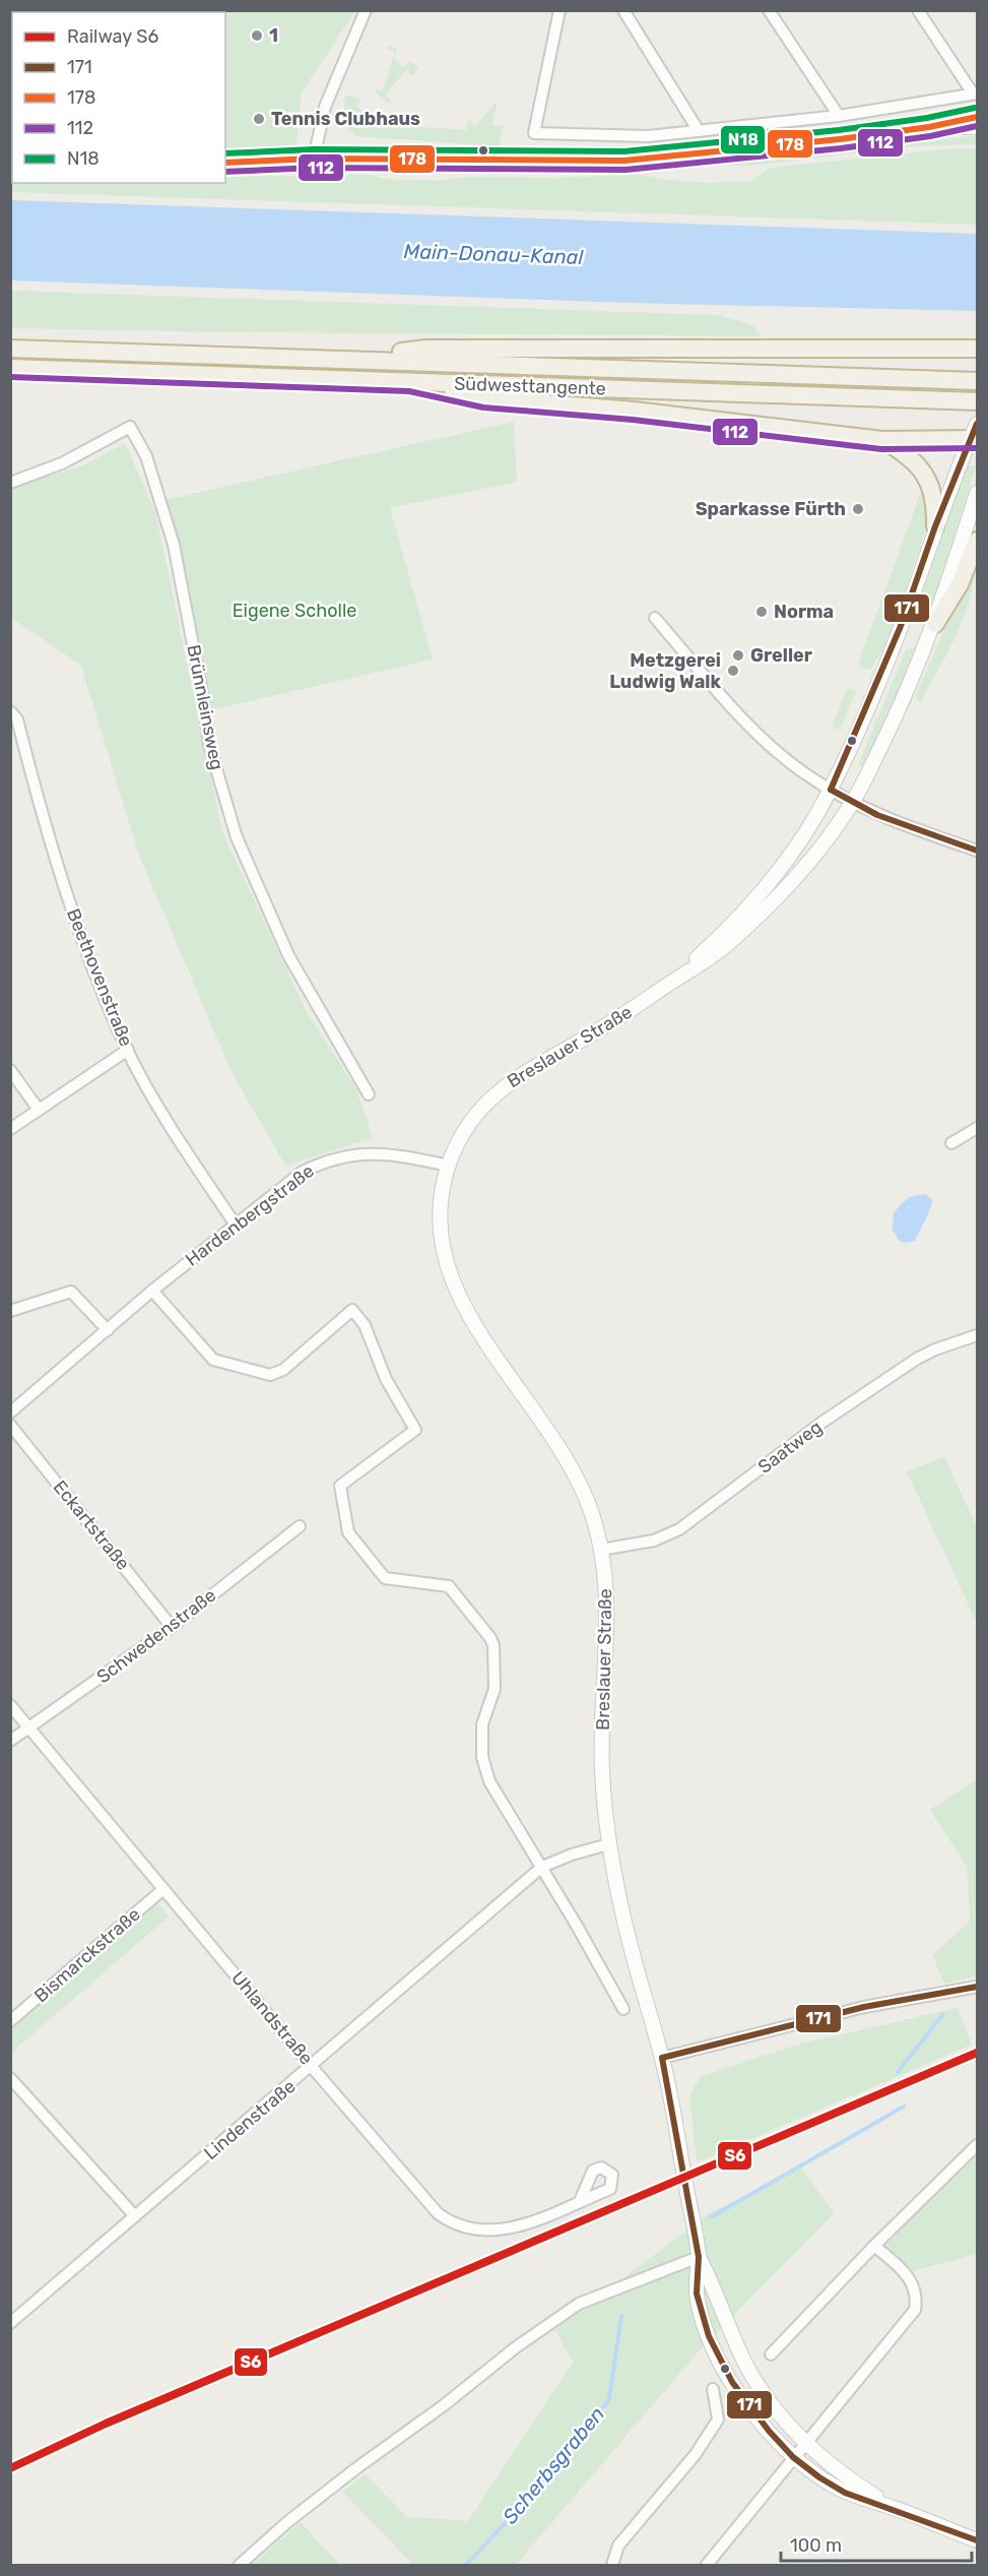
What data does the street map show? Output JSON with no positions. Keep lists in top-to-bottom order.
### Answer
{
  "streets": {
    "highway": ["Südwesttangente"],
    "main road": ["Breslauer Straße"],
    "street": [
      "Brünnleinsweg",
      "Beethovenstraße",
      "Hardenbergstraße",
      "Saatweg",
      "Eckartstraße",
      "Schwedenstraße",
      "Bismarckstraße",
      "Uhlandstraße",
      "Lindenstraße"
    ]
  },
  "crossings": [
    ["Beethovenstraße", "Hardenbergstraße"],
    ["Breslauer Straße", "Hardenbergstraße"],
    ["Breslauer Straße", "Saatweg"],
    ["Breslauer Straße", "Lindenstraße"],
    ["Eckartstraße", "Schwedenstraße"],
    ["Schwedenstraße", "Uhlandstraße"],
    ["Bismarckstraße", "Uhlandstraße"],
    ["Uhlandstraße", "Lindenstraße"]
  ],
  "water": ["Main-Donau-Kanal", "Scherbsgraben"],
  "parks": ["Eigene Scholle"],
  "places": [
    "1",
    "Tennis Clubhaus",
    "Sparkasse Fürth",
    "Norma",
    "Greller",
    "Metzgerei Ludwig Walk"
  ],
  "lines": [
    "transit line N18",
    "transit line 178",
    "transit line 112",
    "transit line 171",
    "rail line S6"
  ],
  "legend": [
    "Railway S6",
    "171",
    "178",
    "112",
    "N18"
  ],
  "scale_bar": "100 m"
}
